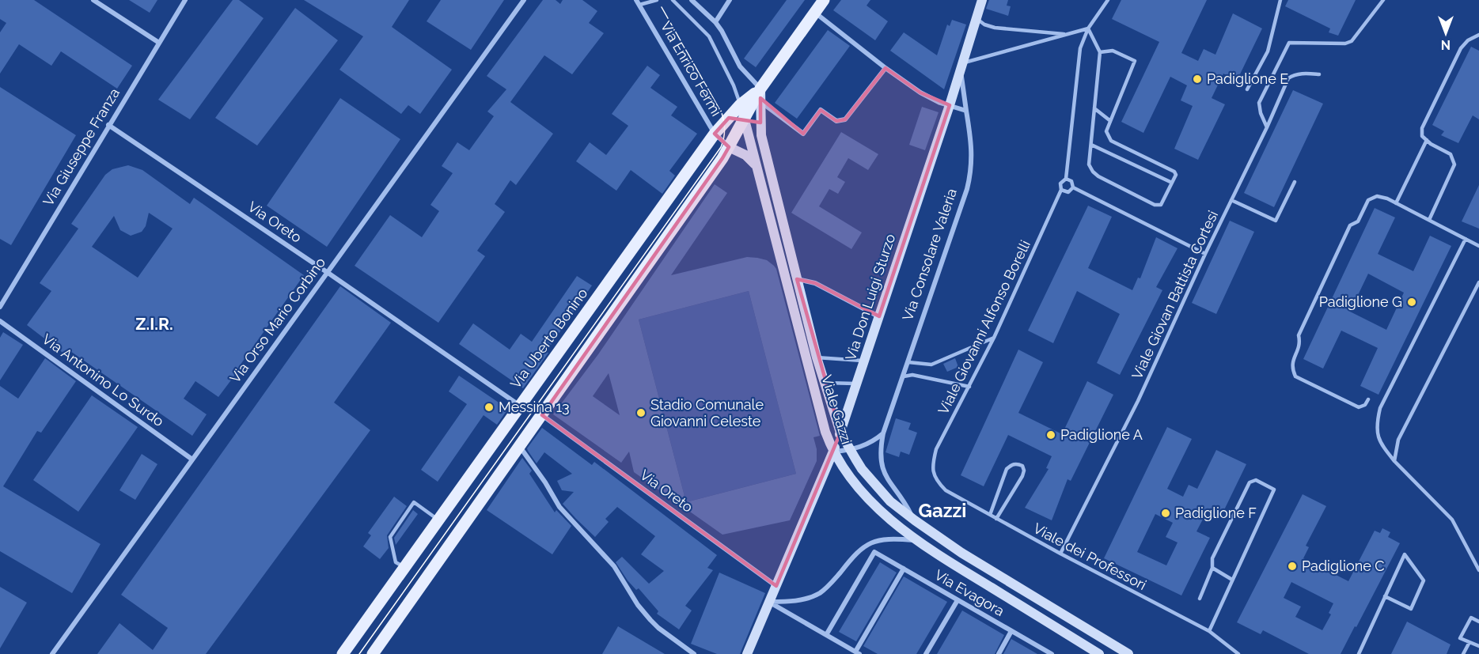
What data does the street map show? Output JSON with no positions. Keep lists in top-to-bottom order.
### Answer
{
  "streets": {
    "main road": ["Via Don Luigi Sturzo", "Via Uberto Bonino", "Viale Gazzi"],
    "street": [
      "Via Enrico Fermi",
      "Via Giuseppe Franza",
      "Via Oreto",
      "Via Consolare Valeria",
      "Via Orso Mario Corbino",
      "Via Antonino Lo Surdo",
      "Via Evagora"
    ],
    "lane": ["Viale Giovan Battista Cortesi", "Viale Giovanni Alfonso Borelli", "Viale dei Professori"]
  },
  "crossings": [
    ["Via Enrico Fermi", "Via Uberto Bonino"],
    ["Via Giuseppe Franza", "Via Oreto"],
    ["Via Oreto", "Via Don Luigi Sturzo"],
    ["Via Oreto", "Via Orso Mario Corbino"],
    ["Via Oreto", "Via Uberto Bonino"],
    ["Via Consolare Valeria", "Viale Gazzi"],
    ["Viale Giovan Battista Cortesi", "Viale dei Professori"],
    ["Via Don Luigi Sturzo", "Viale Gazzi"],
    ["Via Orso Mario Corbino", "Via Antonino Lo Surdo"],
    ["Viale Giovanni Alfonso Borelli", "Viale dei Professori"],
    ["Via Uberto Bonino", "Viale Gazzi"]
  ],
  "districts": ["Z.I.R.", "Gazzi"],
  "places": [
    "Padiglione E",
    "Padiglione G",
    "Messina 13",
    "Stadio Comunale Giovanni Celeste",
    "Padiglione A",
    "Padiglione F",
    "Padiglione C"
  ],
  "north": "bottom"
}
